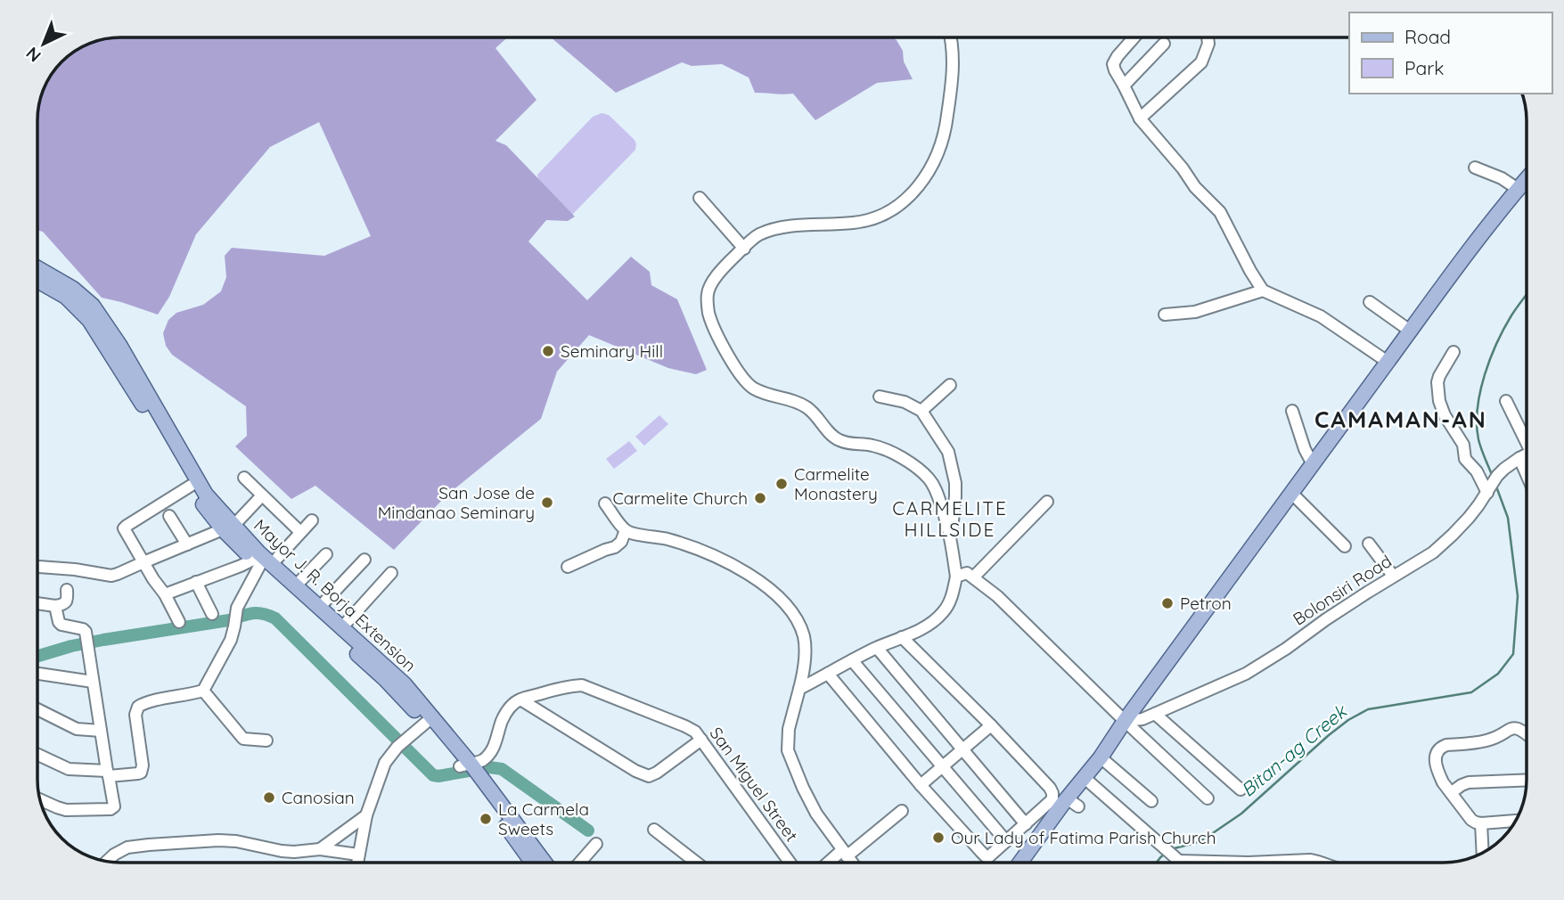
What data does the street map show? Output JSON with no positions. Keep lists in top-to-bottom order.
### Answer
{
  "streets": {
    "main road": ["Mayor J. R. Borja Extension"],
    "street": ["Bolonsiri Road", "San Miguel Street"]
  },
  "districts": ["CAMAMAN-AN", "CARMELITE HILLSIDE"],
  "water": ["Bitan-ag Creek"],
  "places": [
    "Seminary Hill",
    "Carmelite Monastery",
    "Carmelite Church",
    "San Jose de Mindanao Seminary",
    "Petron",
    "Canosian",
    "La Carmela Sweets",
    "Our Lady of Fatima Parish Church"
  ],
  "legend": ["Road", "Park"],
  "north": "bottom left"
}
